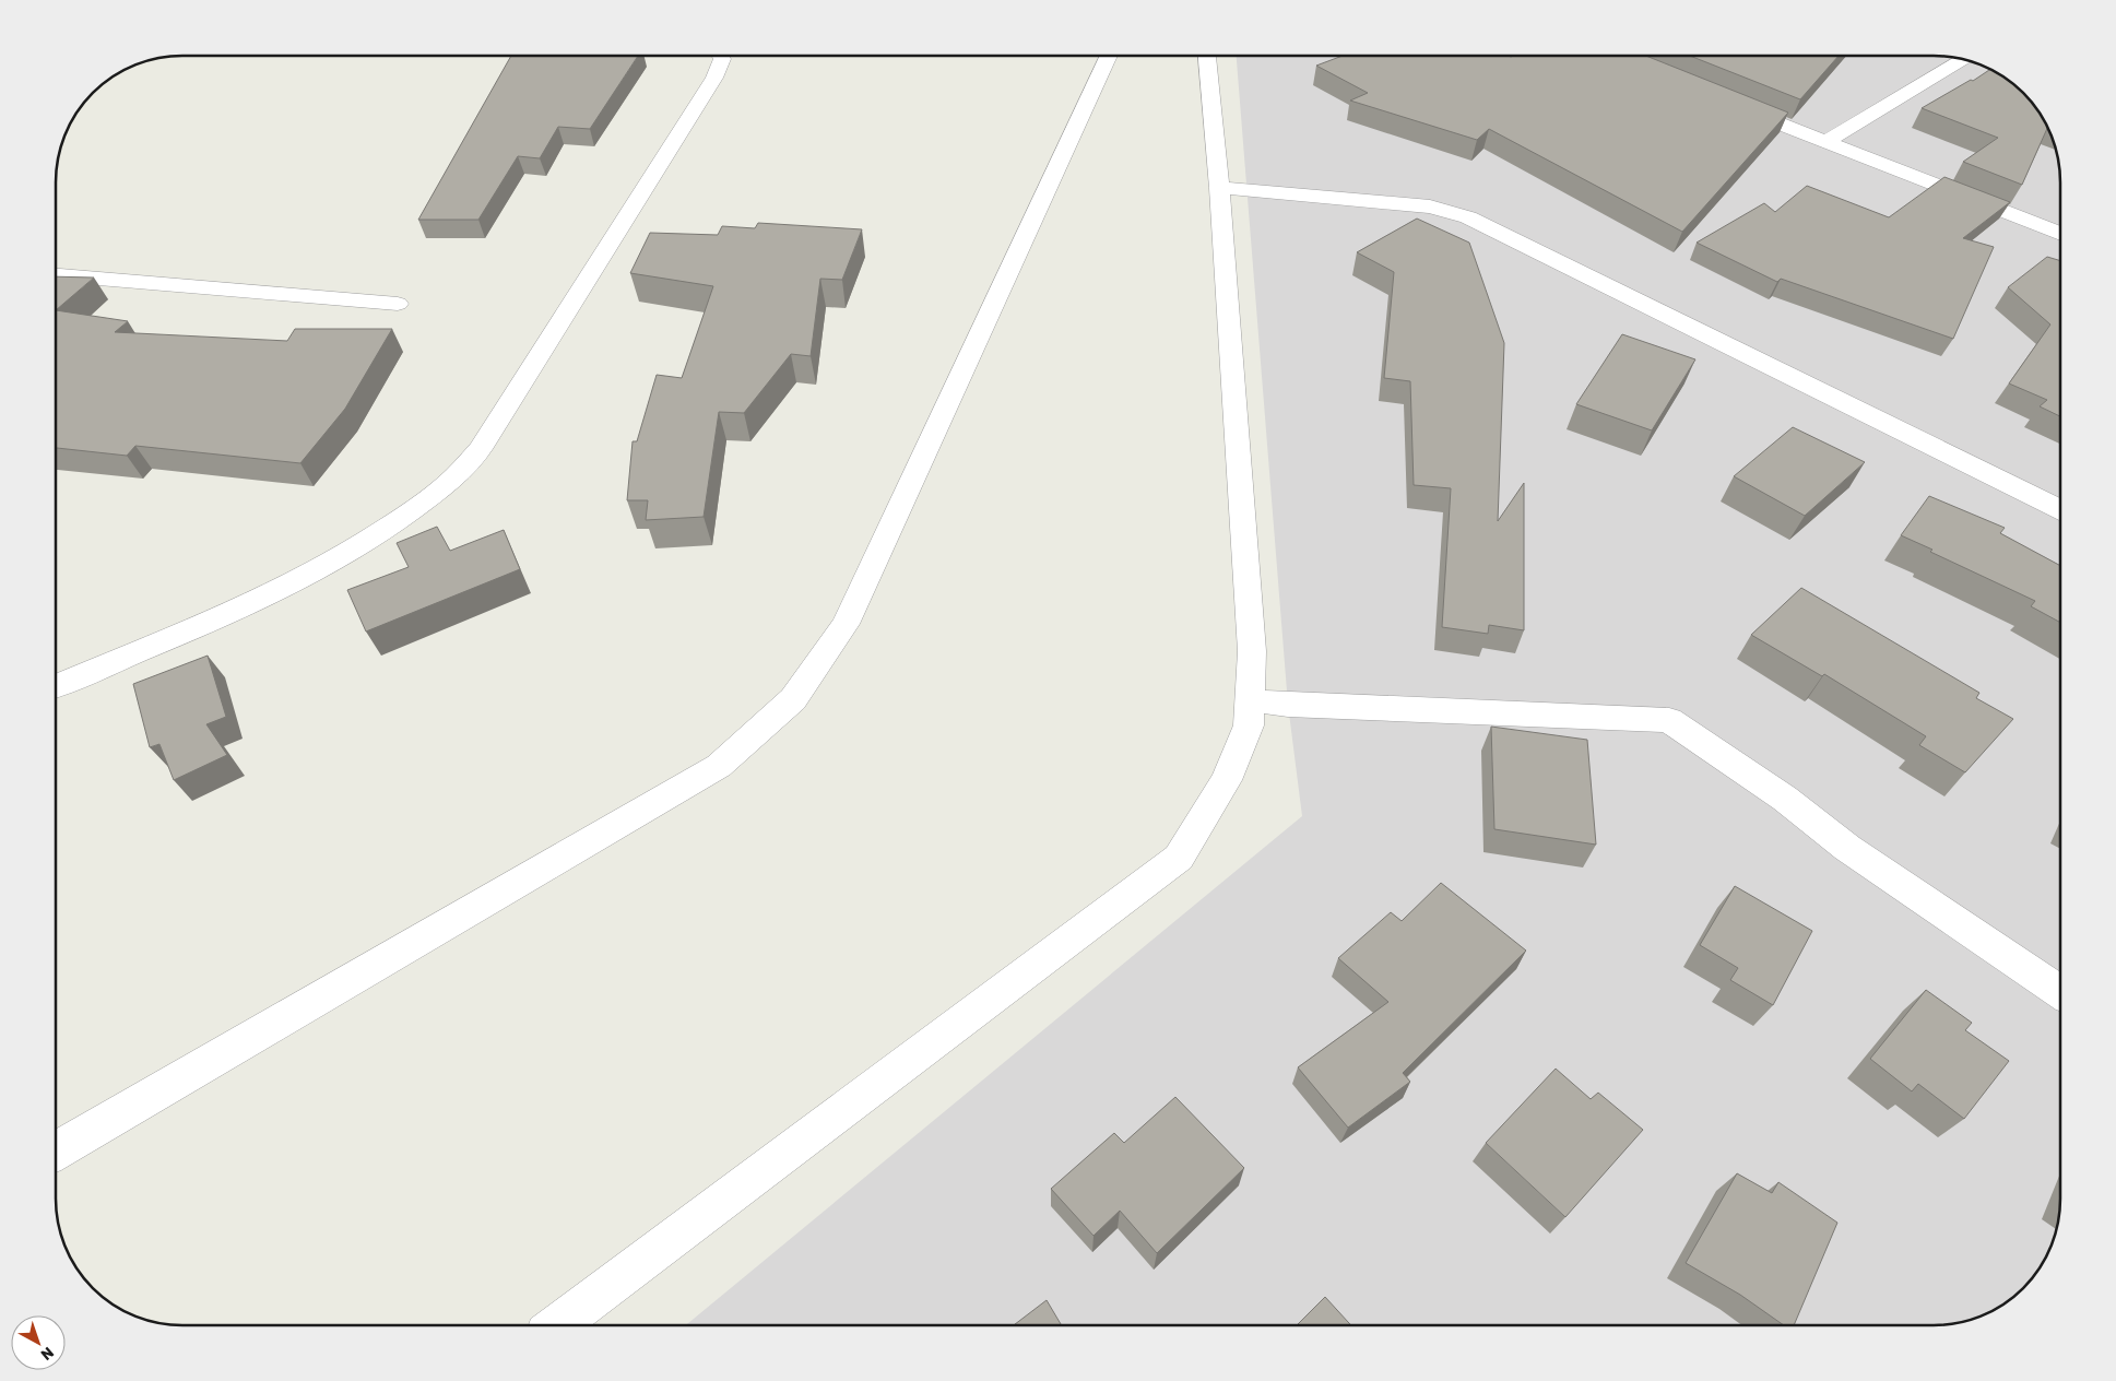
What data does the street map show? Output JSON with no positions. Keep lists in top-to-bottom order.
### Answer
{
  "north": "bottom right"
}
